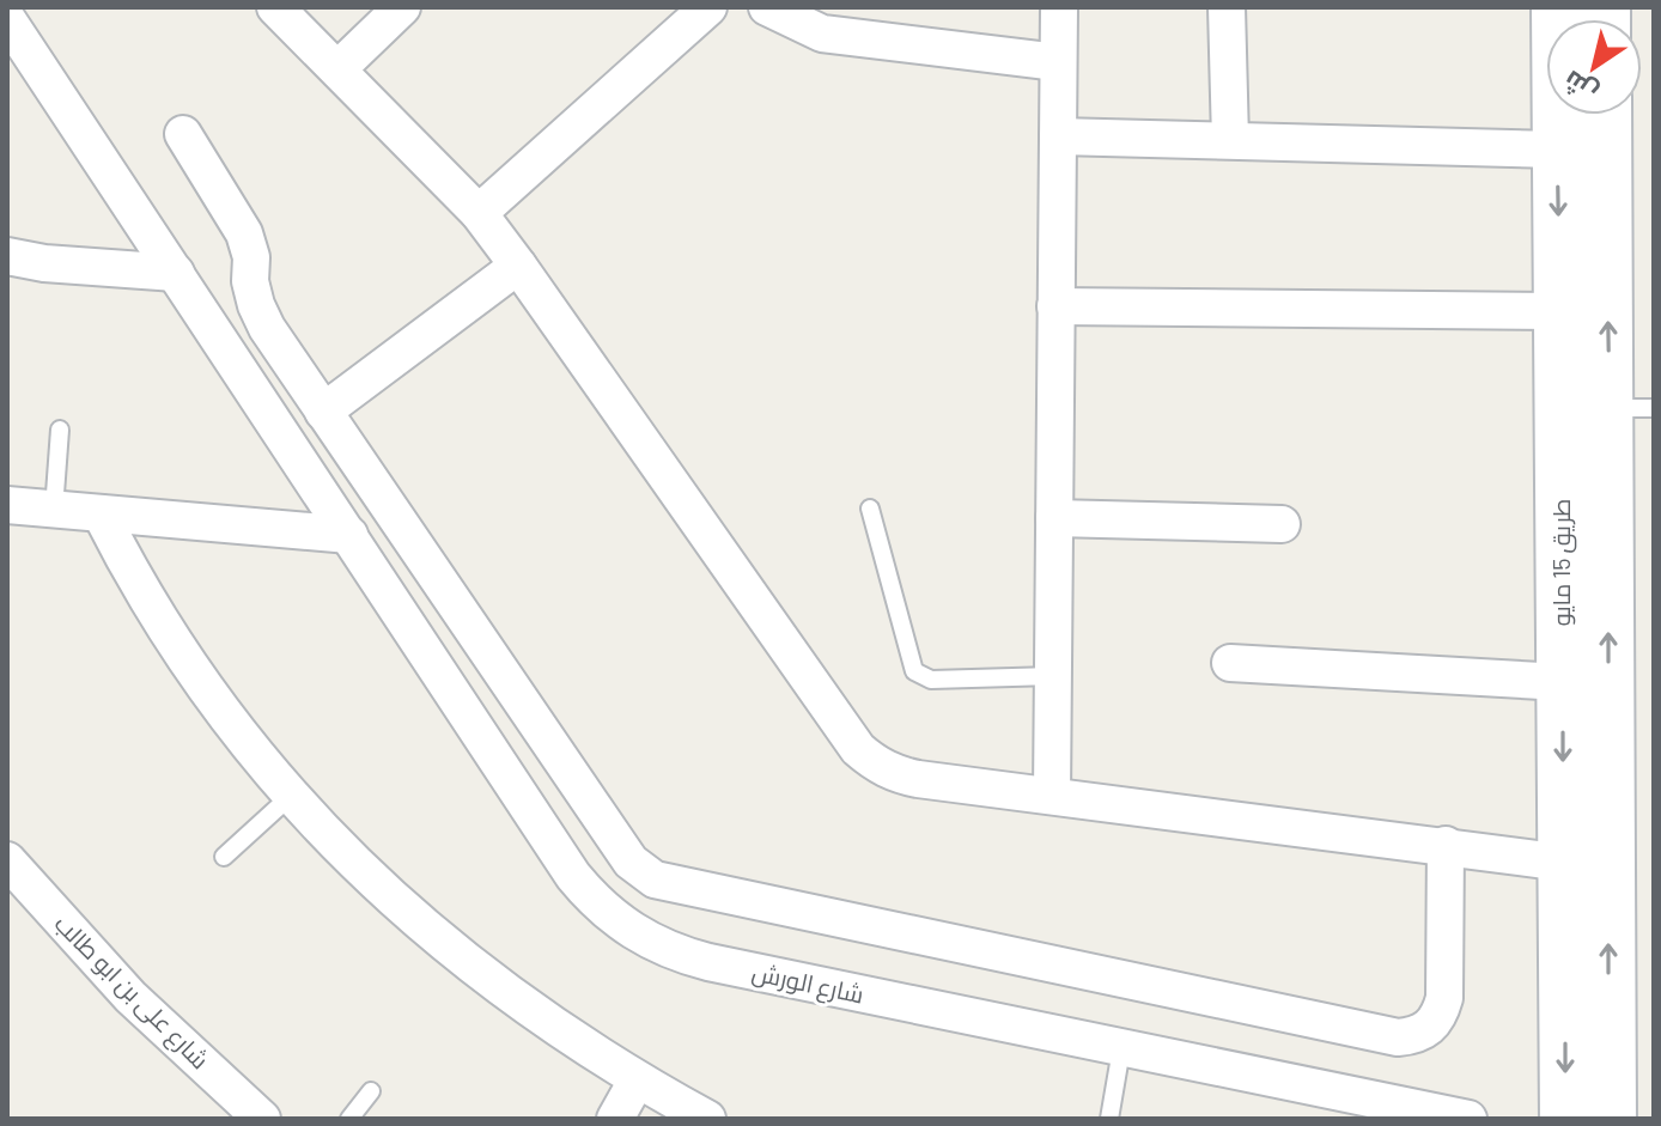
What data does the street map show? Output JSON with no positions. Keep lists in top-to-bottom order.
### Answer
{
  "streets": {
    "main road": ["طريق 15 مايو"],
    "street": ["شارع الورش", "شارع على بن ابو طالب"]
  },
  "north": "bottom left"
}
